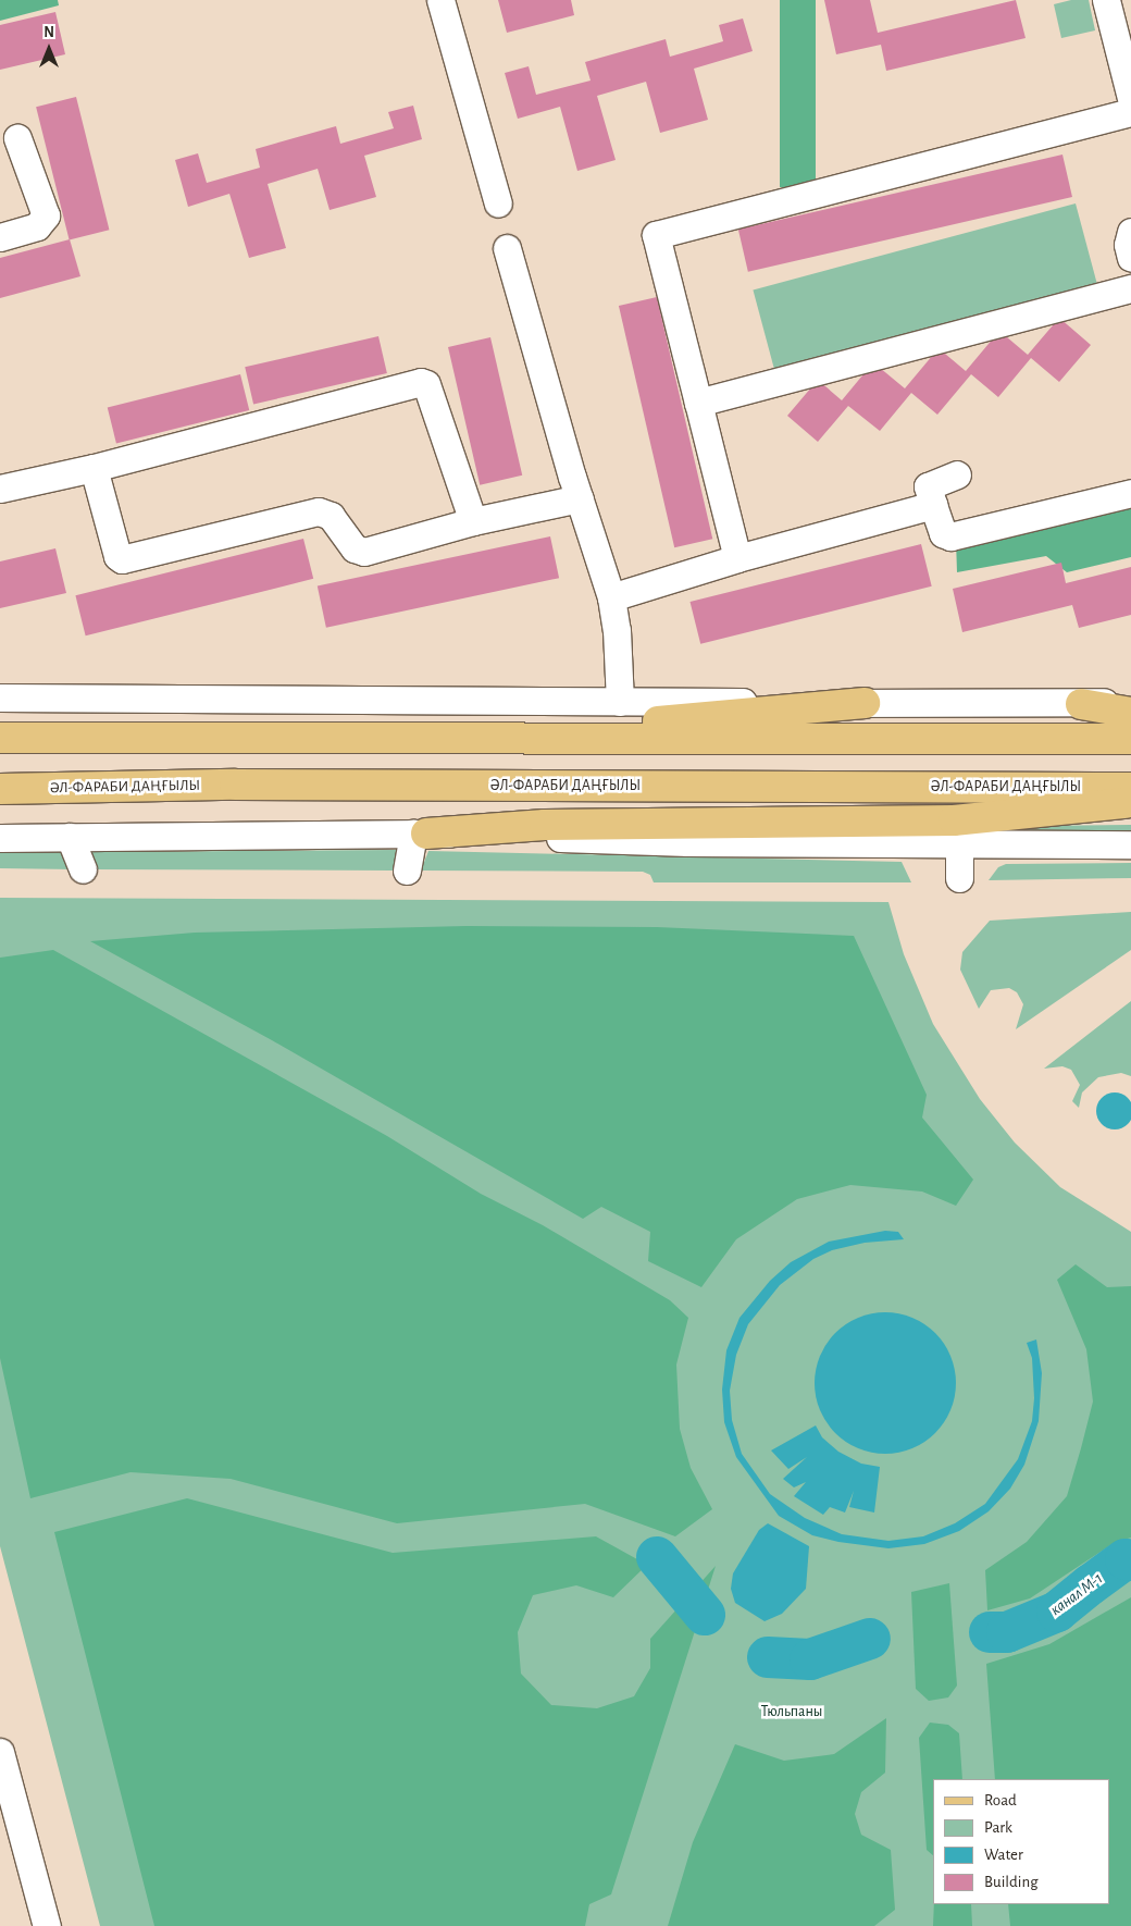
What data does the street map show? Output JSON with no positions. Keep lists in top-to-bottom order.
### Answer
{
  "streets": {
    "main road": ["ӘЛ-ФАРАБИ ДАҢҒЫЛЫ"]
  },
  "water": ["канал М-1"],
  "parks": ["Тюльпаны"],
  "legend": [
    "Road",
    "Park",
    "Water",
    "Building"
  ],
  "north": "top"
}
